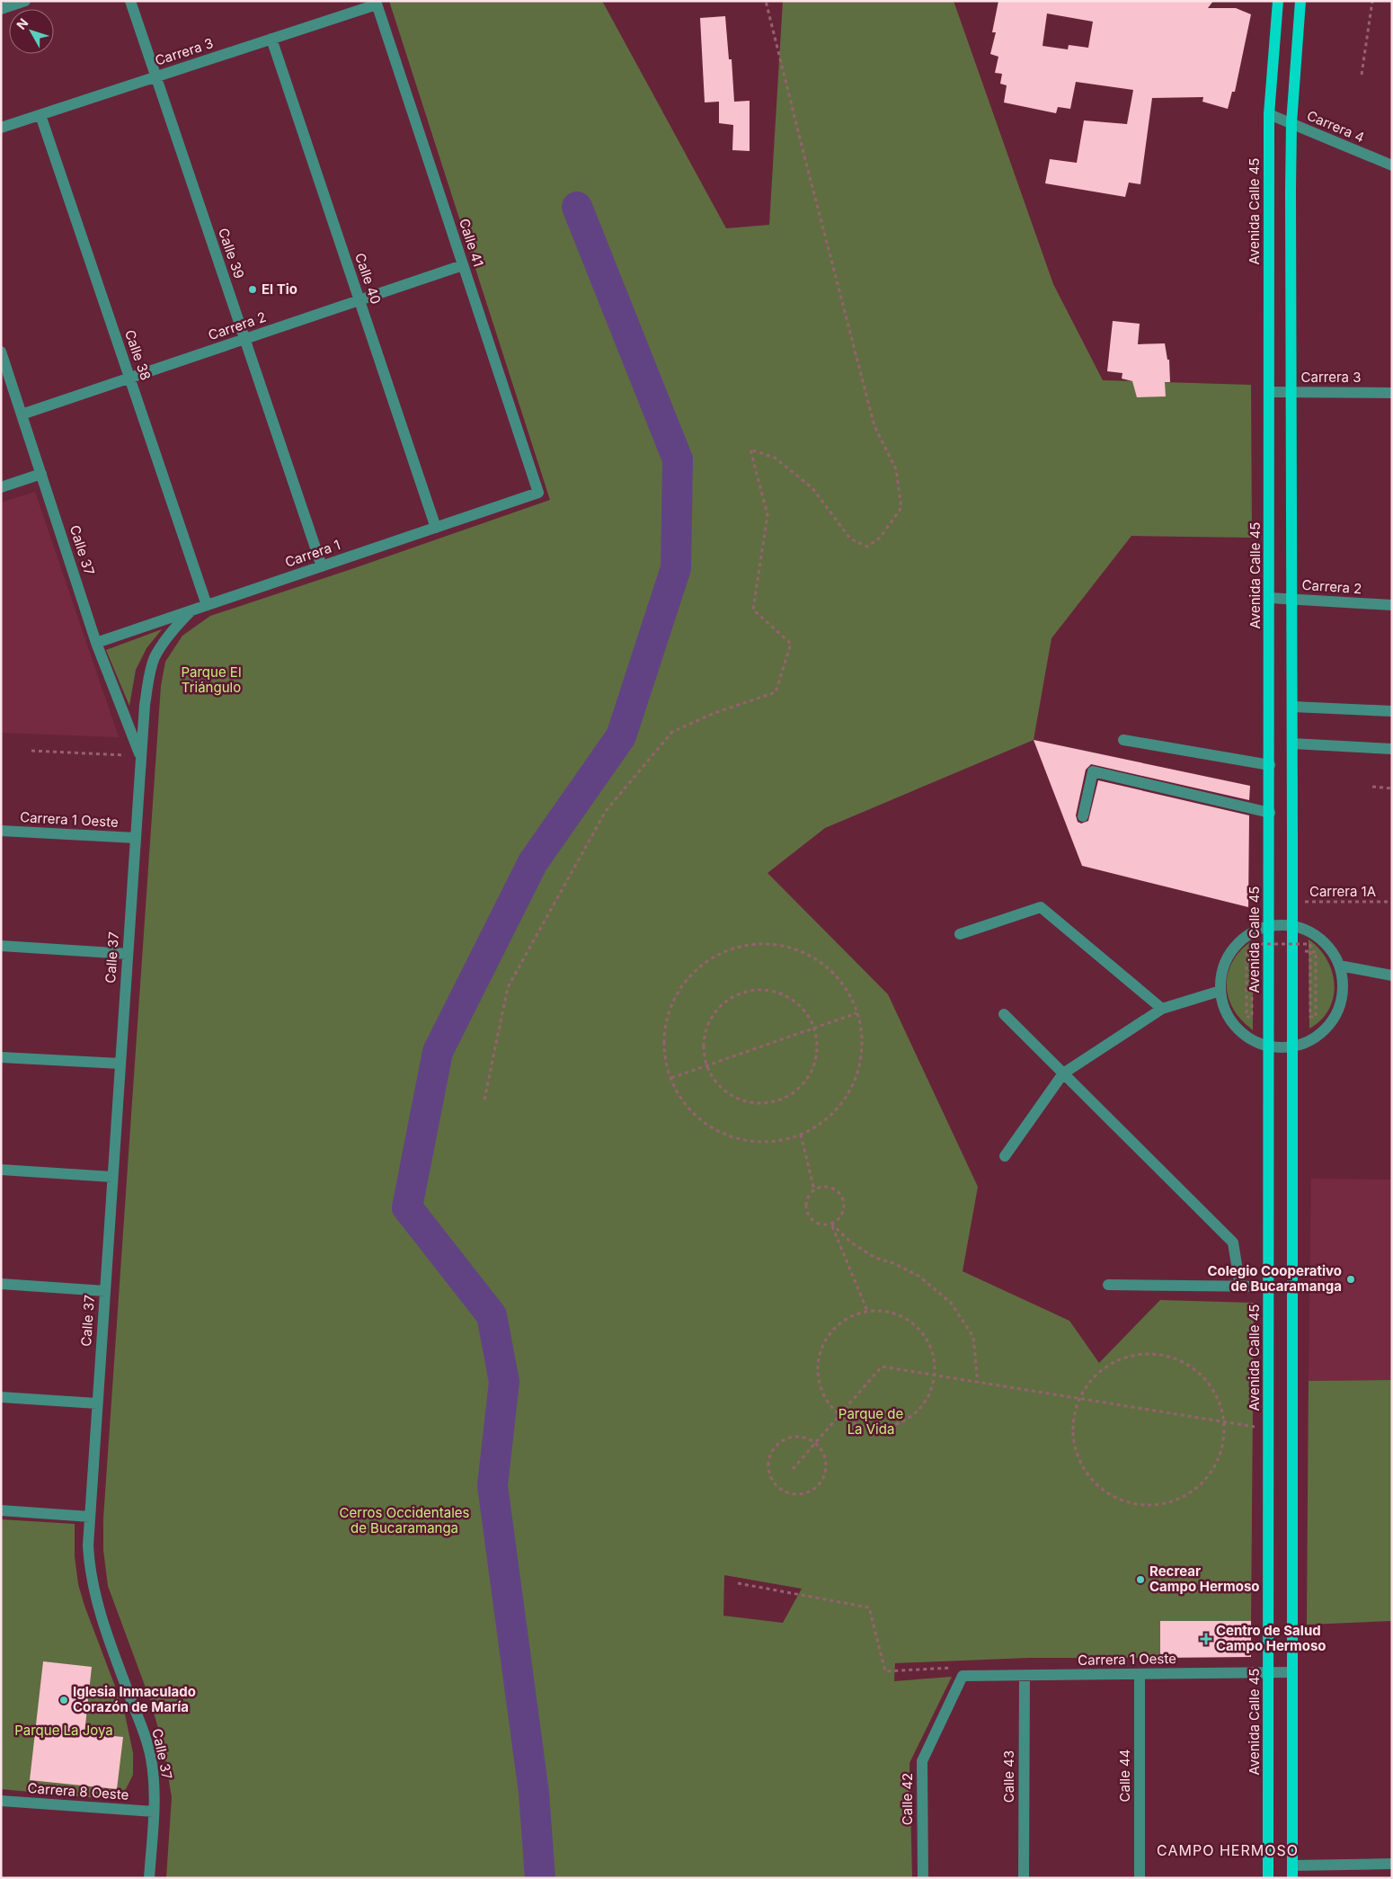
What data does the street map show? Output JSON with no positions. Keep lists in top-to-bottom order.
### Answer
{
  "streets": {
    "main road": ["Avenida Calle 45"],
    "street": [
      "Carrera 3",
      "Carrera 4",
      "Calle 41",
      "Calle 39",
      "Calle 40",
      "Carrera 2",
      "Calle 38",
      "Calle 37",
      "Carrera 1",
      "Carrera 1 Oeste",
      "Calle 44",
      "Calle 43",
      "Carrera 8 Oeste",
      "Calle 42"
    ],
    "path": ["Carrera 1A"]
  },
  "crossings": [
    ["Carrera 3", "Avenida Calle 45"],
    ["Carrera 3", "Calle 41"],
    ["Carrera 3", "Calle 39"],
    ["Carrera 3", "Calle 40"],
    ["Carrera 3", "Calle 38"],
    ["Carrera 4", "Avenida Calle 45"],
    ["Avenida Calle 45", "Carrera 2"],
    ["Avenida Calle 45", "Carrera 1 Oeste"],
    ["Calle 41", "Carrera 2"],
    ["Calle 41", "Carrera 1"],
    ["Calle 39", "Carrera 2"],
    ["Calle 39", "Carrera 1"],
    ["Calle 40", "Carrera 2"],
    ["Calle 40", "Carrera 1"],
    ["Carrera 2", "Calle 38"],
    ["Carrera 2", "Calle 37"],
    ["Calle 38", "Carrera 1"],
    ["Calle 37", "Carrera 1"],
    ["Calle 37", "Carrera 1 Oeste"],
    ["Calle 37", "Carrera 8 Oeste"],
    ["Carrera 1 Oeste", "Calle 44"],
    ["Carrera 1 Oeste", "Calle 43"],
    ["Carrera 1 Oeste", "Calle 42"]
  ],
  "districts": ["CAMPO HERMOSO"],
  "parks": [
    "Parque El Triángulo",
    "Parque de La Vida",
    "Cerros Occidentales de Bucaramanga",
    "Parque La Joya"
  ],
  "places": {
    "other": [
      "El Tio",
      "Colegio Cooperativo de Bucaramanga",
      "Recrear Campo Hermoso",
      "Iglesia Inmaculado Corazón de María"
    ],
    "health": ["Centro de Salud Campo Hermoso"]
  },
  "north": "top left"
}
